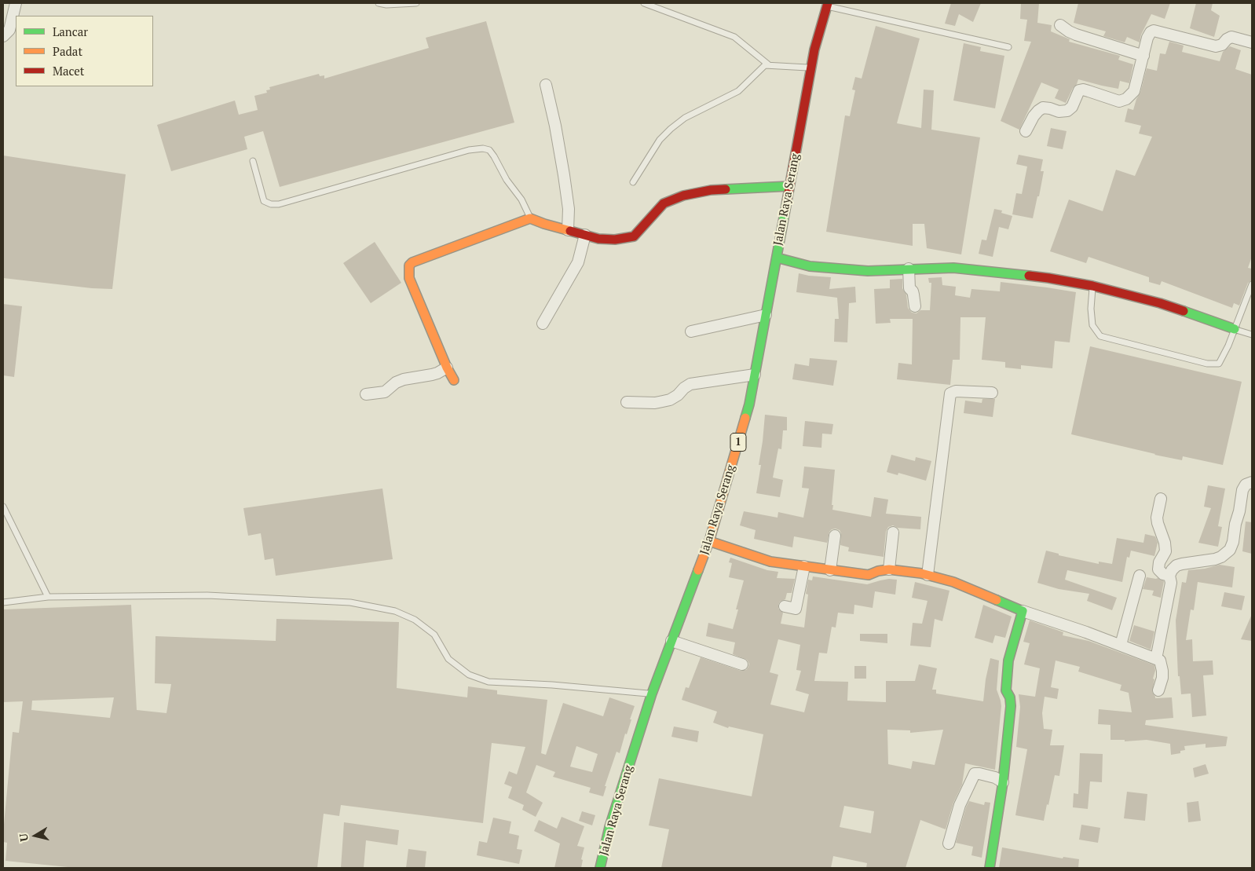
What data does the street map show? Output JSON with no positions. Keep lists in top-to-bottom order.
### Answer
{
  "streets": {
    "main road": ["Jalan Raya Serang", "1"]
  },
  "legend": ["Lancar", "Padat", "Macet"],
  "north": "left"
}
